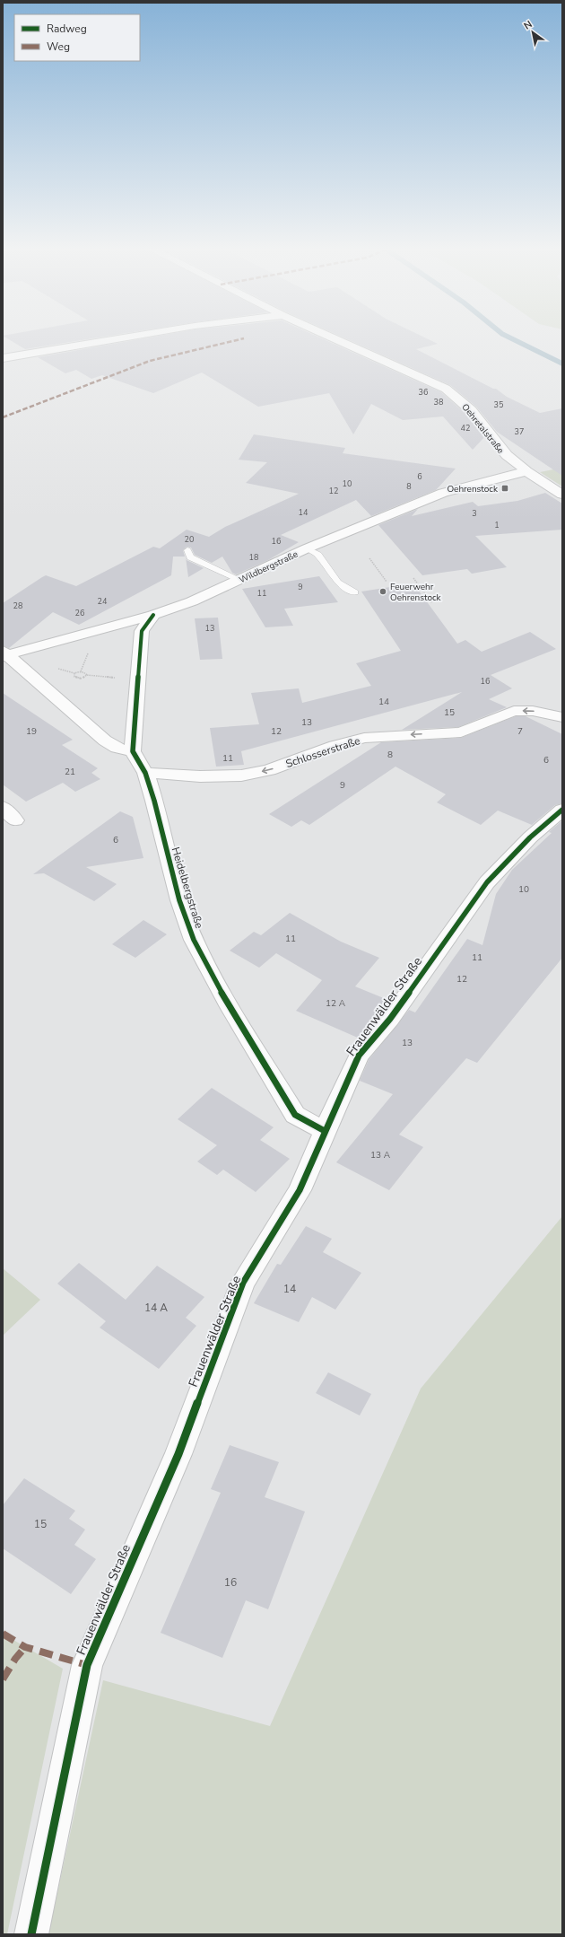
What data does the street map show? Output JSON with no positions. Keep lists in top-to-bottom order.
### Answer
{
  "streets": {
    "street": [
      "Oehretalstraße",
      "Wildbergstraße",
      "Schlosserstraße",
      "Heidelbergstraße",
      "Frauenwälder Straße"
    ]
  },
  "crossings": [
    ["Oehretalstraße", "Wildbergstraße"],
    ["Wildbergstraße", "Heidelbergstraße"],
    ["Schlosserstraße", "Heidelbergstraße"],
    ["Heidelbergstraße", "Frauenwälder Straße"]
  ],
  "one_way": ["Schlosserstraße"],
  "places": {
    "transit": ["Oehrenstock"],
    "other": ["Feuerwehr Oehrenstock"]
  },
  "house_numbers": [
    "36",
    "38",
    "35",
    "42",
    "37",
    "6",
    "10",
    "8",
    "12",
    "14",
    "3",
    "1",
    "20",
    "16",
    "18",
    "9",
    "11",
    "24",
    "28",
    "26",
    "13",
    "16",
    "14",
    "15",
    "13",
    "19",
    "12",
    "7",
    "8",
    "11",
    "6",
    "21",
    "9",
    "6",
    "10",
    "11",
    "11",
    "12",
    "12 A",
    "13",
    "13 A",
    "14",
    "14 A",
    "15",
    "16"
  ],
  "legend": ["Radweg", "Weg"],
  "north": "top left"
}
